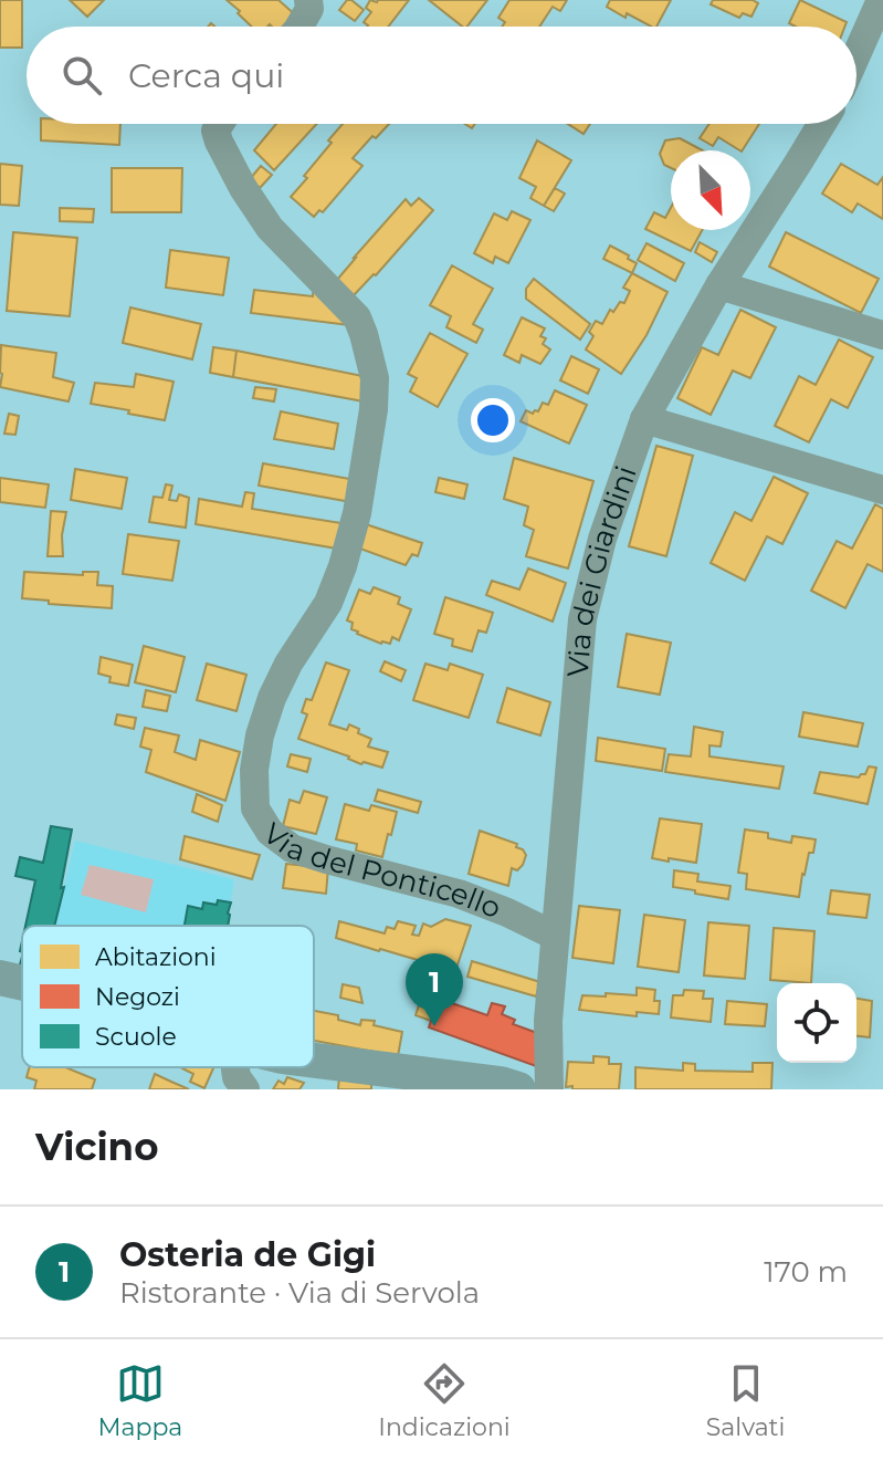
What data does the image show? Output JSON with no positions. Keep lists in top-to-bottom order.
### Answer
{
  "streets": {
    "street": ["Via dei Giardini", "Via del Ponticello"]
  },
  "crossings": [
    ["Via dei Giardini", "Via del Ponticello"]
  ],
  "legend": ["Abitazioni", "Negozi", "Scuole"],
  "north": "bottom right",
  "page": {
    "search": "Cerca qui",
    "pins": "1",
    "heading": "Vicino",
    "list": [
      {
        "mark": "1",
        "name": "Osteria de Gigi",
        "note": "Ristorante · Via di Servola",
        "value": "170 m"
      }
    ],
    "nav": ["Mappa", "Indicazioni", "Salvati"]
  }
}
